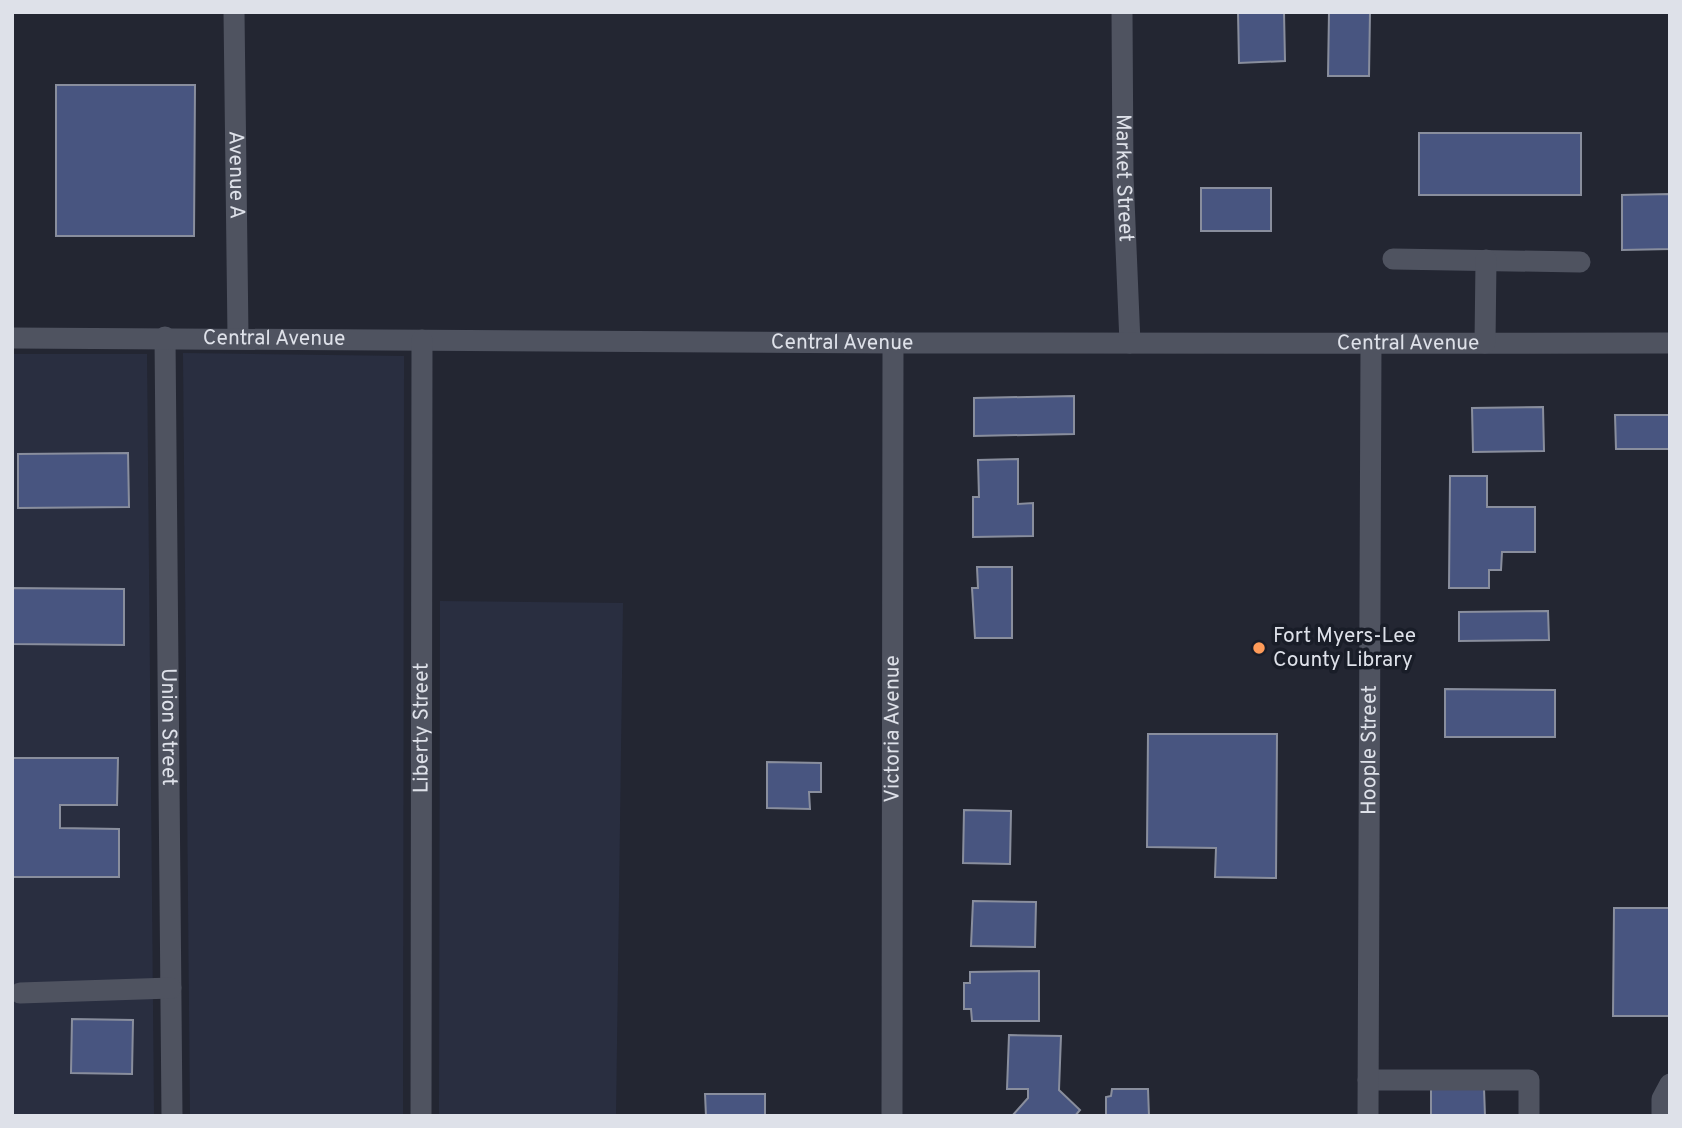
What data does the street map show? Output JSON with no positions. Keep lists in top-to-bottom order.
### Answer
{
  "streets": {
    "street": [
      "Avenue A",
      "Market Street",
      "Central Avenue",
      "Union Street",
      "Liberty Street",
      "Victoria Avenue",
      "Hoople Street"
    ]
  },
  "crossings": [
    ["Avenue A", "Central Avenue"],
    ["Market Street", "Central Avenue"],
    ["Central Avenue", "Union Street"],
    ["Central Avenue", "Liberty Street"],
    ["Central Avenue", "Victoria Avenue"],
    ["Central Avenue", "Hoople Street"]
  ],
  "places": ["Fort Myers-Lee County Library"]
}
